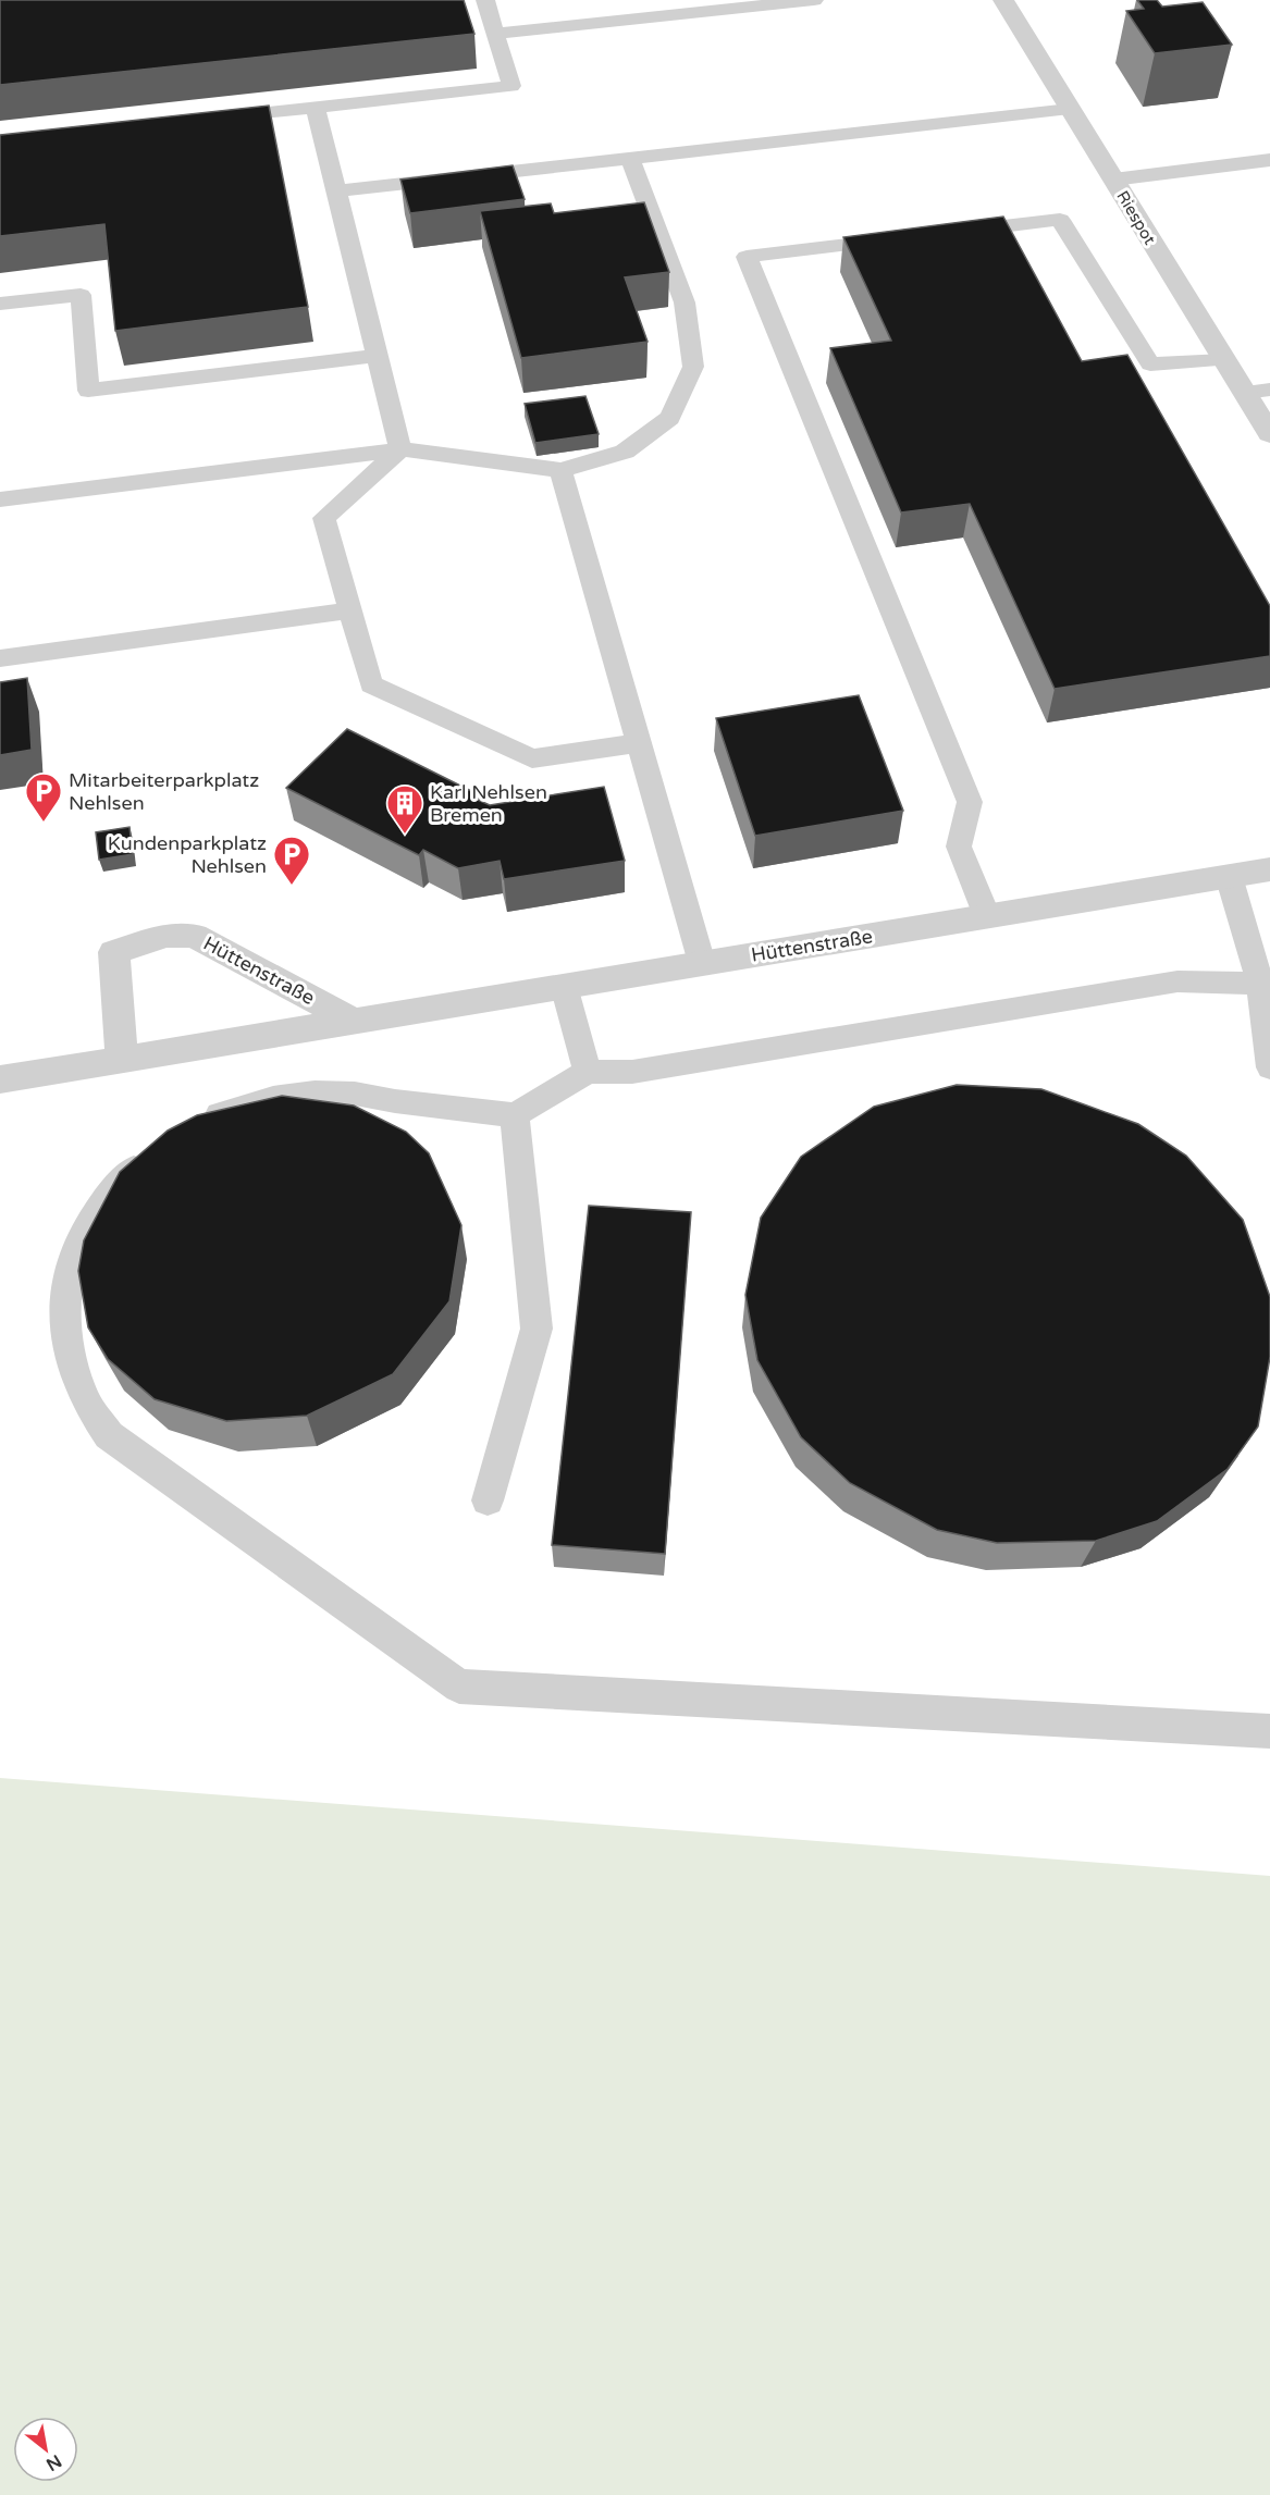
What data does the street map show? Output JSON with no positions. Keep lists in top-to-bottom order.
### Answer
{
  "streets": {
    "street": ["Riespot", "Hüttenstraße"]
  },
  "places": {
    "parking": ["Mitarbeiterparkplatz Nehlsen", "Kundenparkplatz Nehlsen"],
    "building": ["Karl Nehlsen Bremen"]
  },
  "north": "bottom right"
}
